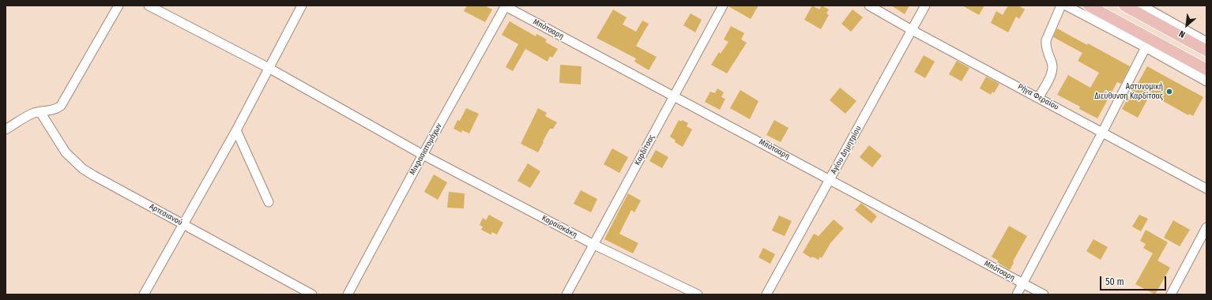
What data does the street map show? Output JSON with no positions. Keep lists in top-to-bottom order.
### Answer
{
  "streets": {
    "street": [
      "Μπότσαρη",
      "Ρήγα Φεραίου",
      "Μικρασιατομάχων",
      "Καρδίτσας",
      "Αγίου Δημητρίου",
      "Αρτεσιανού",
      "Καραϊσκάκη"
    ]
  },
  "crossings": [
    ["Μπότσαρη", "Μικρασιατομάχων"],
    ["Μπότσαρη", "Καρδίτσας"],
    ["Μπότσαρη", "Αγίου Δημητρίου"],
    ["Ρήγα Φεραίου", "Αγίου Δημητρίου"],
    ["Μικρασιατομάχων", "Καραϊσκάκη"],
    ["Καρδίτσας", "Καραϊσκάκη"]
  ],
  "places": ["Αστυνομική Διεύθυνση Καρδίτσας"],
  "scale_bar": "50 m",
  "north": "bottom left"
}
